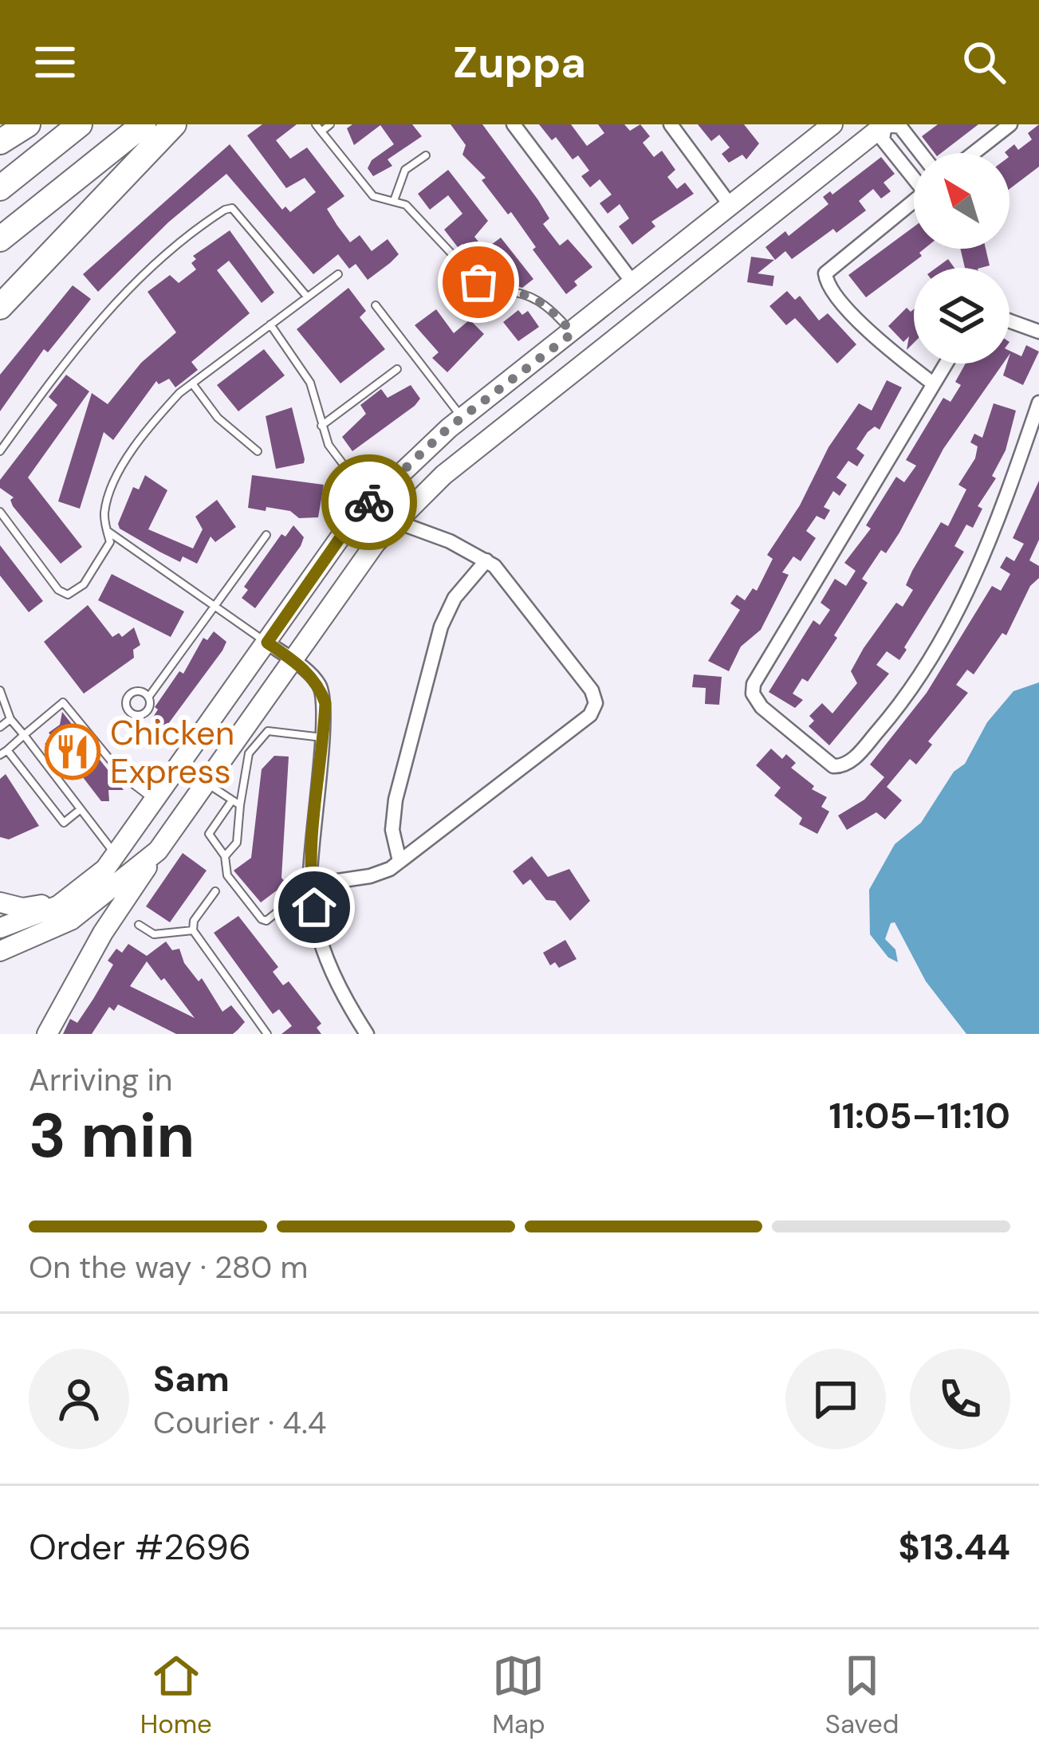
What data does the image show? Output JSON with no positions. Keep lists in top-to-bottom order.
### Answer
{
  "places": {
    "restaurant": ["Chicken Express"]
  },
  "north": "top left",
  "page": {
    "header": "Zuppa",
    "heading": ["3 min", "Arriving in", "11:05–11:10"],
    "panel": [
      "Sam",
      "Courier · 4.4",
      "Order #2696",
      "$13.44"
    ],
    "bar": "On the way · 280 m",
    "tabs": ["Home", "Map", "Saved"]
  }
}
